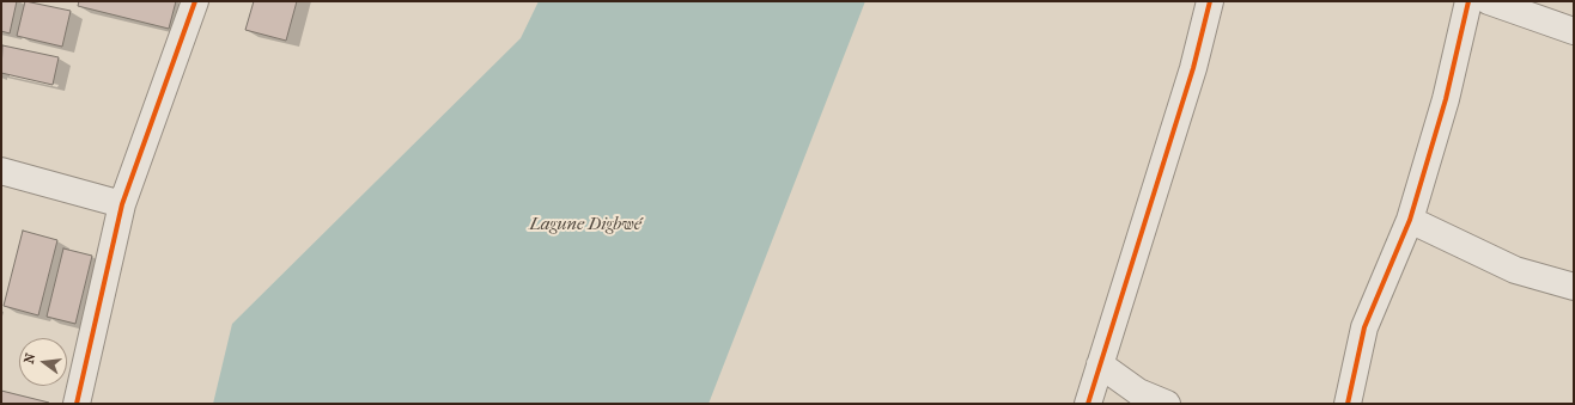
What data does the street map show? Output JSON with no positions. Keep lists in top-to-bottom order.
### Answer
{
  "water": ["Lagune Digbwé"],
  "north": "left"
}
